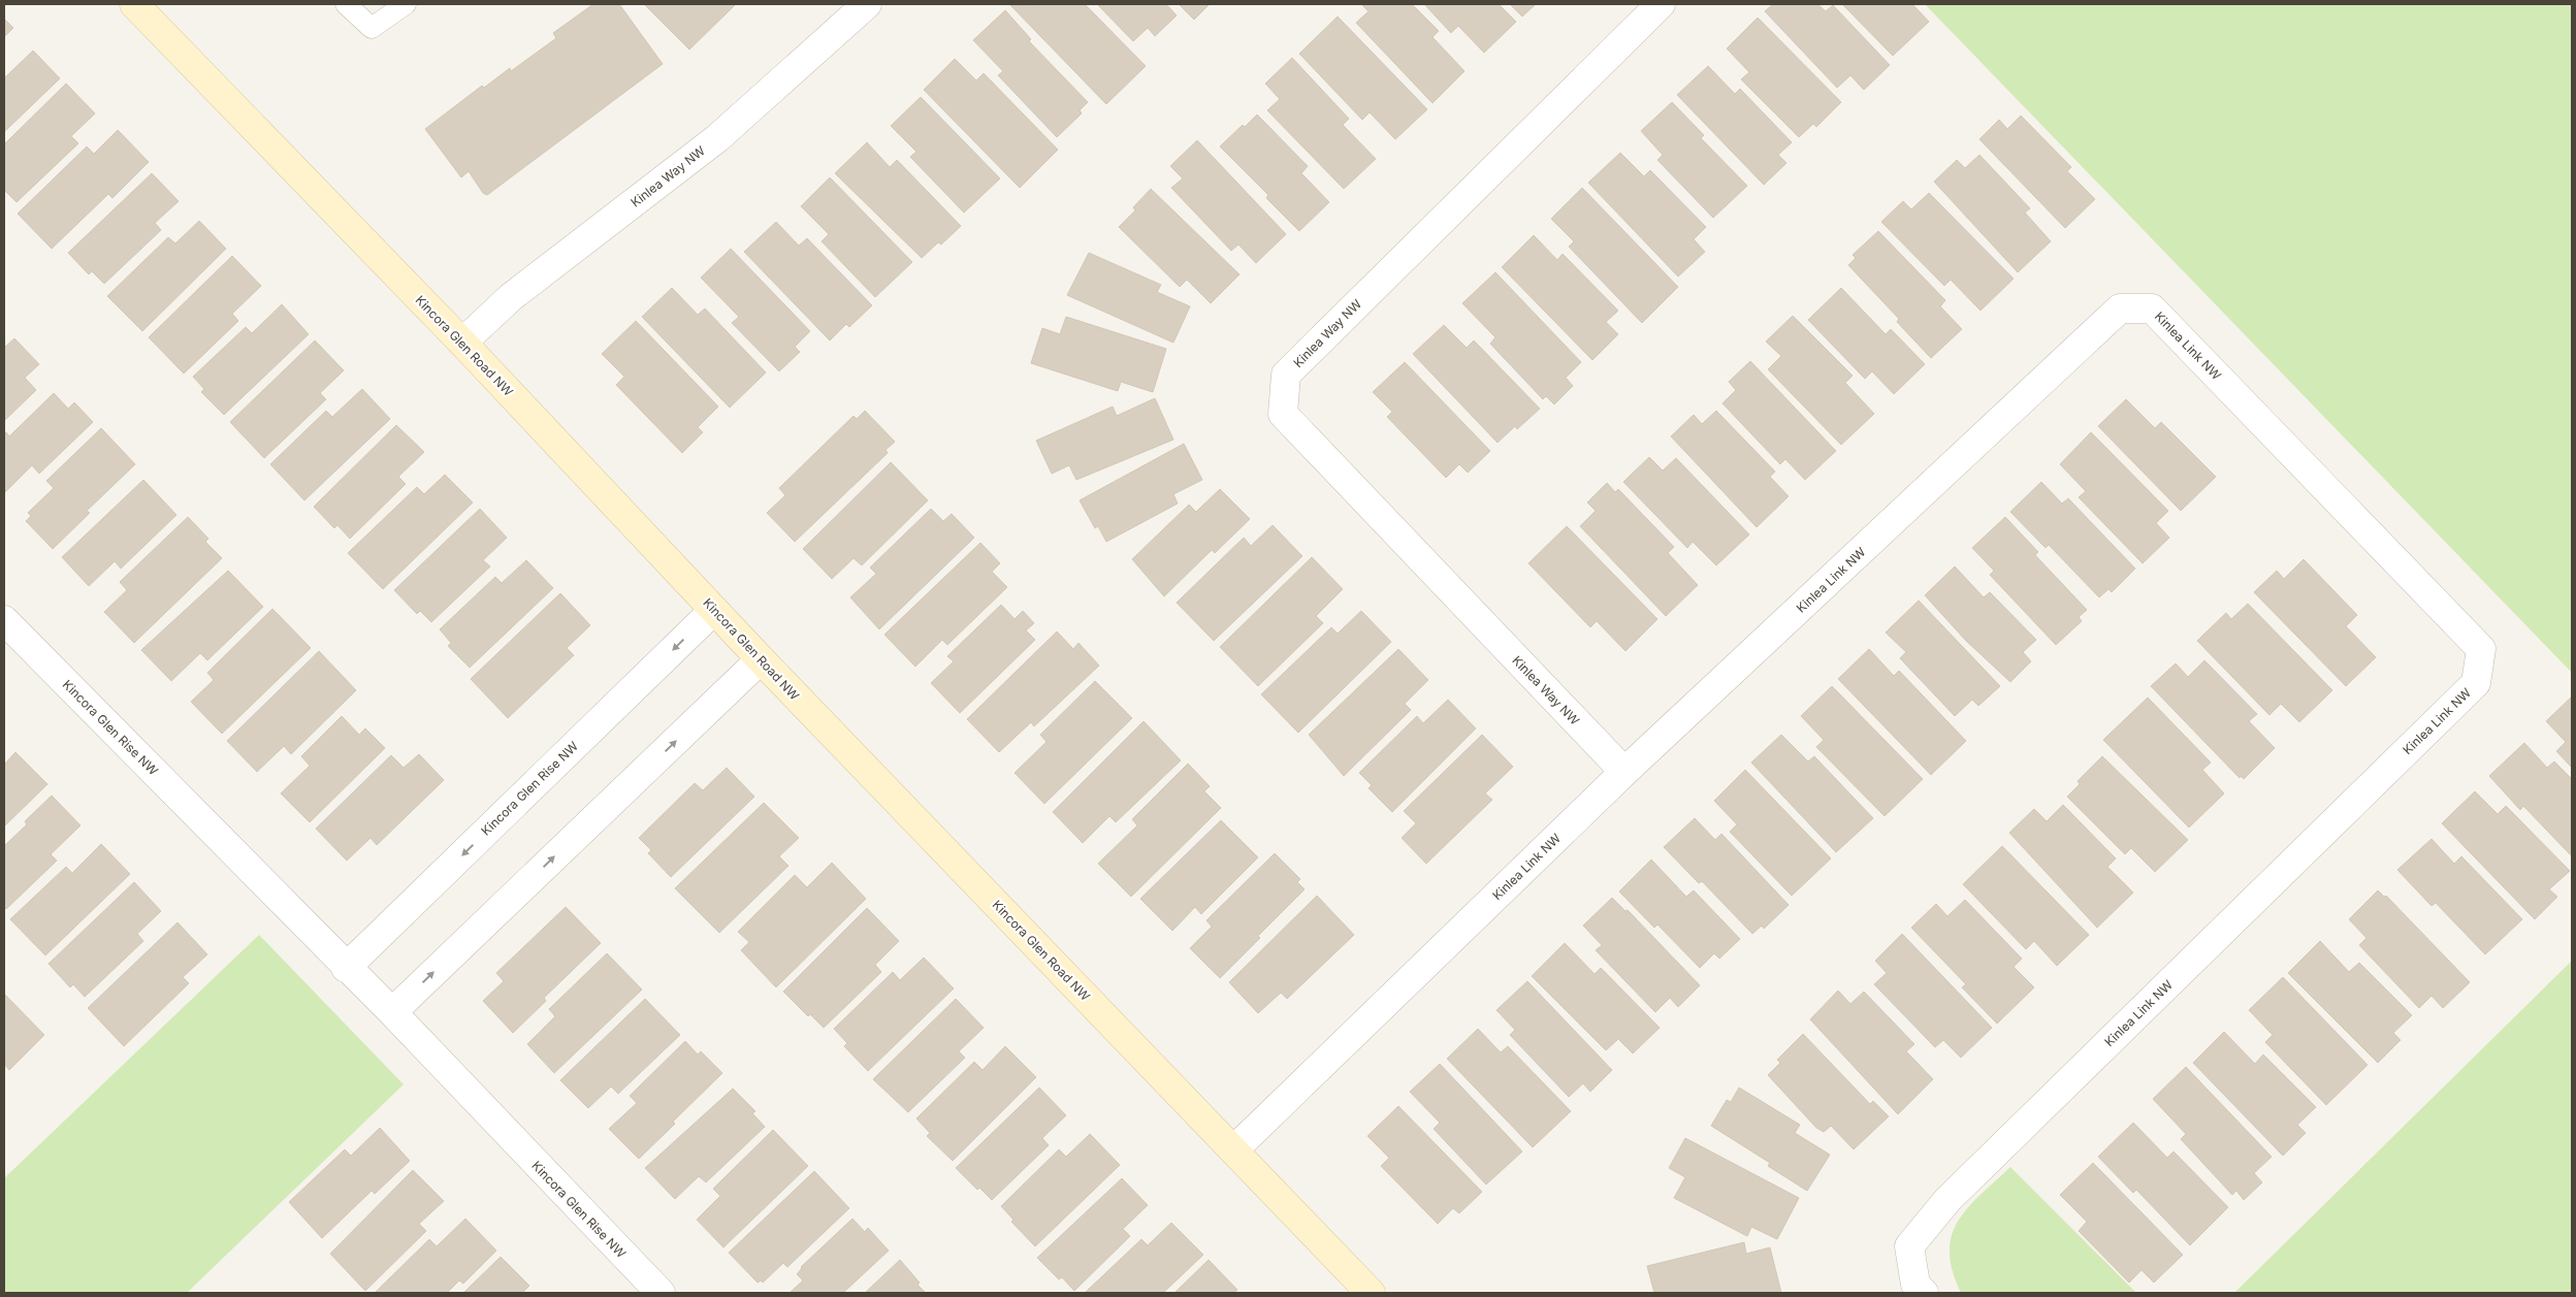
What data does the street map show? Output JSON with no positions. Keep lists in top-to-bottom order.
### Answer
{
  "streets": {
    "street": [
      "Kinlea Way NW",
      "Kincora Glen Road NW",
      "Kinlea Link NW",
      "Kincora Glen Rise NW"
    ]
  },
  "crossings": [
    ["Kinlea Way NW", "Kincora Glen Road NW"],
    ["Kinlea Way NW", "Kinlea Link NW"],
    ["Kincora Glen Road NW", "Kinlea Link NW"],
    ["Kincora Glen Road NW", "Kincora Glen Rise NW"]
  ]
}
